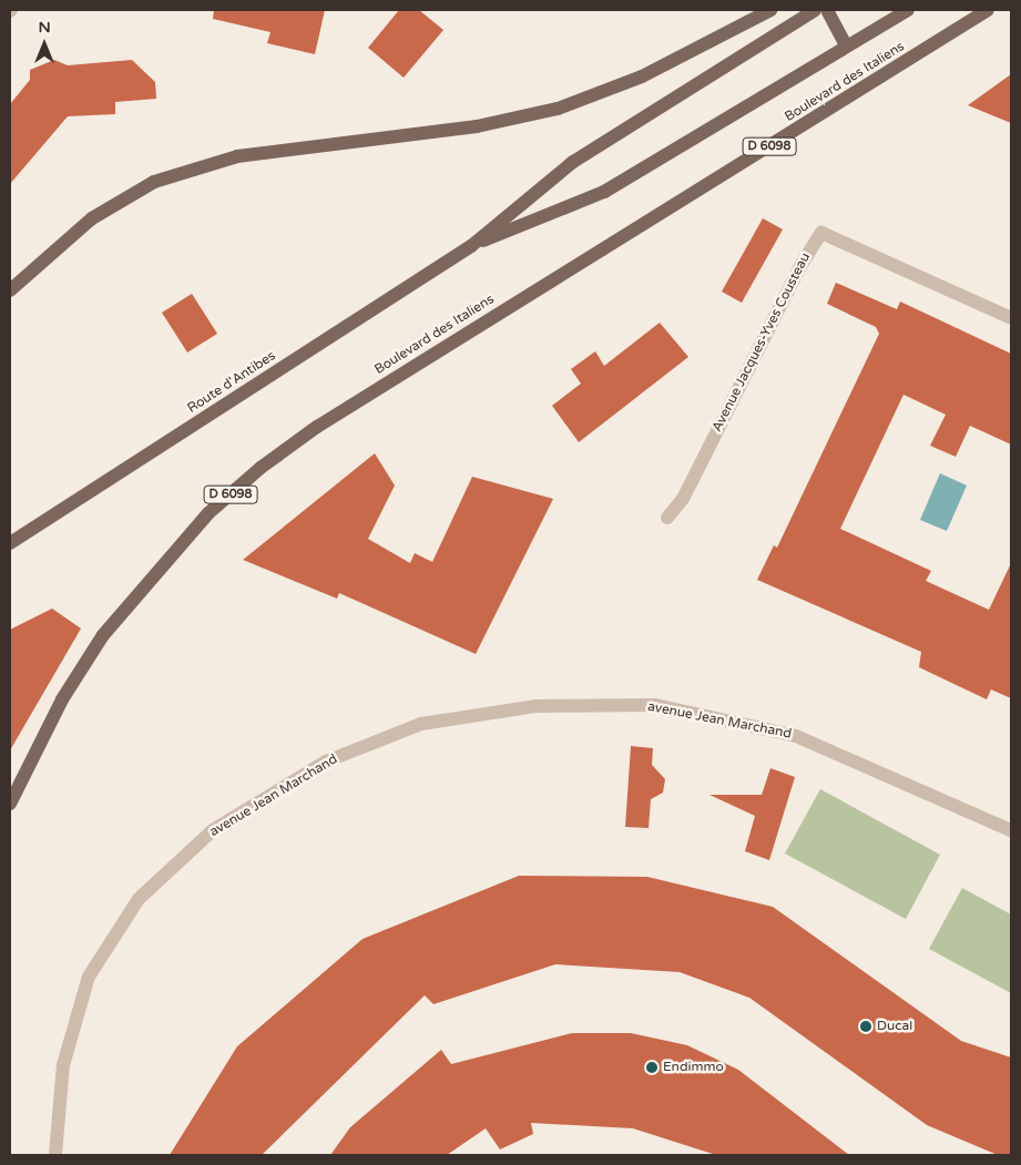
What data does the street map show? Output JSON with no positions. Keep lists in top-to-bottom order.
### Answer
{
  "streets": {
    "main road": ["Boulevard des Italiens", "D 6098", "Route d'Antibes"],
    "street": ["Avenue Jacques-Yves Cousteau", "avenue Jean Marchand"]
  },
  "places": ["Ducal", "Endimmo"],
  "north": "top"
}
